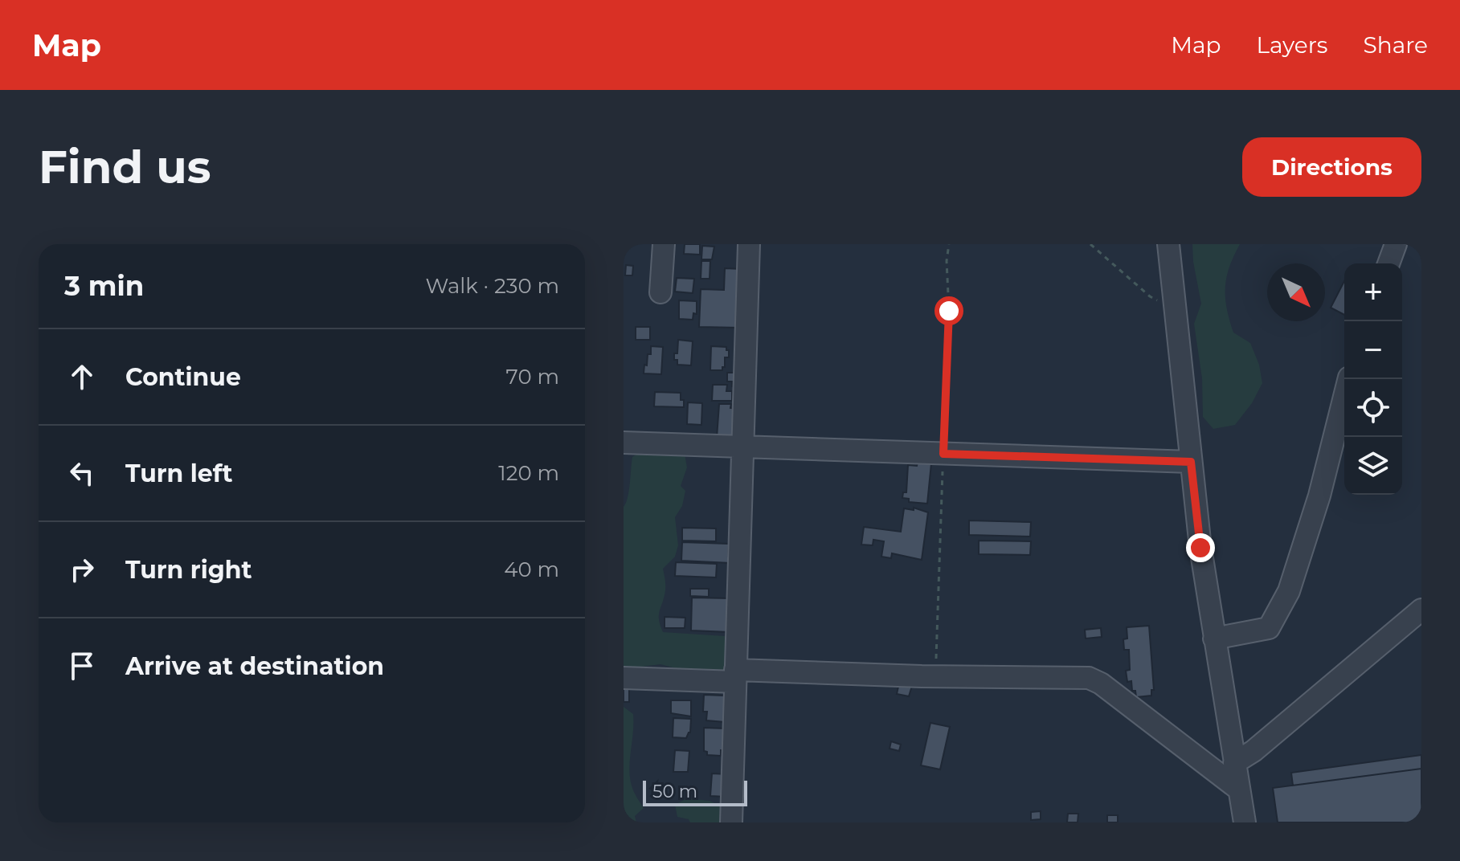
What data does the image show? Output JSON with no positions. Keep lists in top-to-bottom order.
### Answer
{
  "scale_bar": "50 m",
  "north": "bottom right",
  "page": {
    "header": "Map",
    "nav": ["Map", "Layers", "Share"],
    "buttons": "Directions",
    "title": "Find us",
    "heading": ["3 min", "Walk · 230 m"],
    "map_buttons": ["+", "−"],
    "list": [
      ["Continue", "70 m"],
      ["Turn left", "120 m"],
      ["Turn right", "40 m"],
      "Arrive at destination"
    ],
    "scale": "50 m"
  }
}
